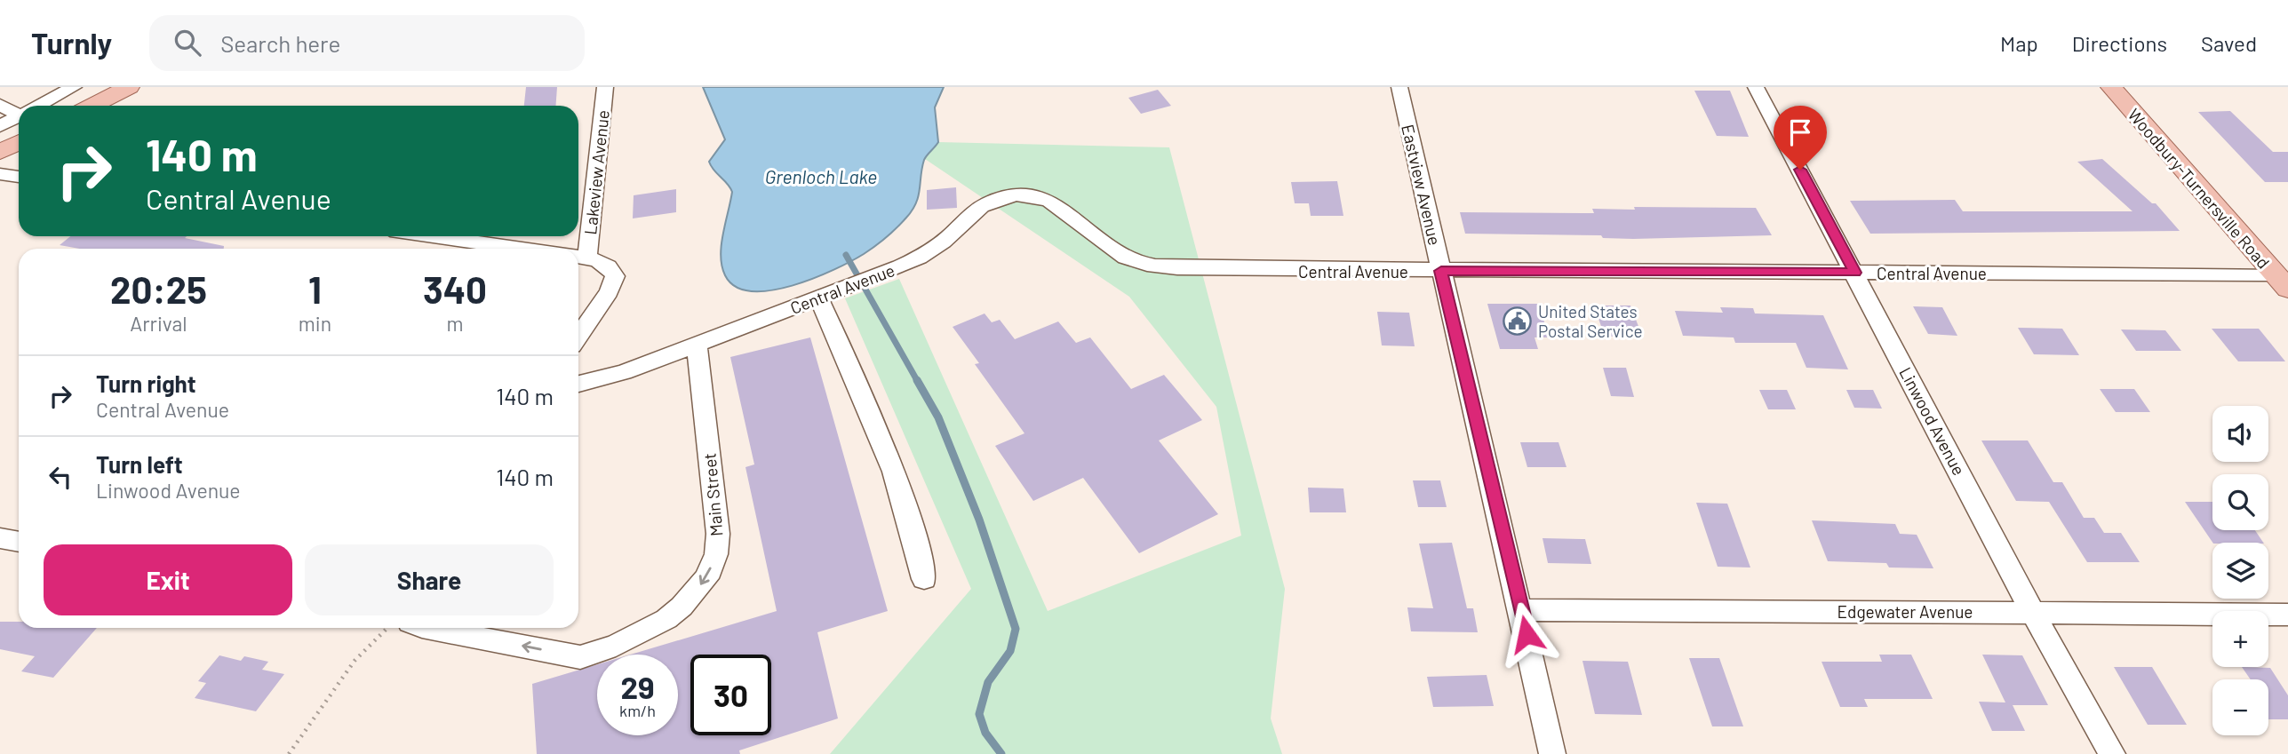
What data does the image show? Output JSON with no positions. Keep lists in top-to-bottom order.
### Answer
{
  "streets": {
    "main road": ["Woodbury-Turnersville Road"],
    "street": [
      "Lakeview Avenue",
      "Eastview Avenue",
      "Central Avenue",
      "Linwood Avenue",
      "Main Street",
      "Edgewater Avenue"
    ]
  },
  "crossings": [
    ["Eastview Avenue", "Central Avenue"],
    ["Eastview Avenue", "Edgewater Avenue"],
    ["Woodbury-Turnersville Road", "Central Avenue"],
    ["Central Avenue", "Linwood Avenue"],
    ["Central Avenue", "Main Street"],
    ["Linwood Avenue", "Edgewater Avenue"]
  ],
  "water": ["Grenloch Lake"],
  "places": {
    "public building": ["United States Postal Service"]
  },
  "page": {
    "header": "Turnly",
    "search": "Search here",
    "nav": ["Map", "Directions", "Saved"],
    "turn": ["140 m", "Central Avenue"],
    "eta": [
      "20:25",
      "Arrival",
      "1",
      "min",
      "340",
      "m"
    ],
    "list": [
      {
        "name": "Turn right",
        "note": "Central Avenue",
        "value": "140 m"
      },
      {
        "name": "Turn left",
        "note": "Linwood Avenue",
        "value": "140 m"
      }
    ],
    "map_buttons": ["+", "−"],
    "buttons": ["Exit", "Share"],
    "speed": "29 km/h",
    "limit": "30"
  }
}
